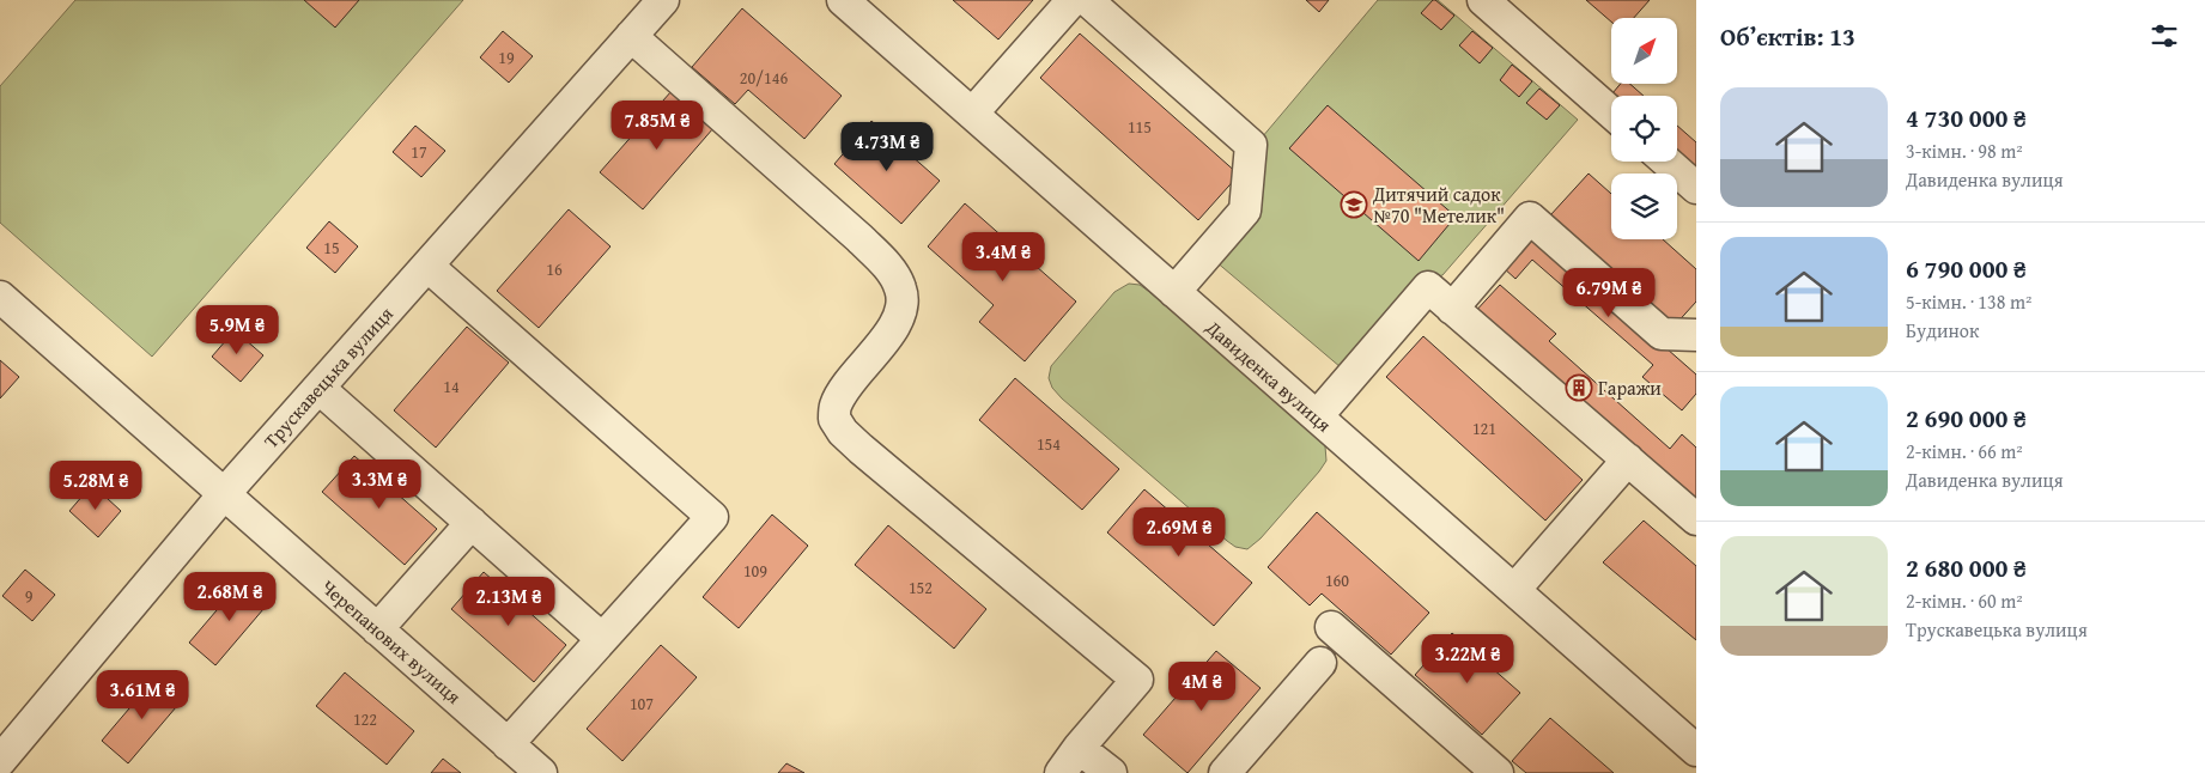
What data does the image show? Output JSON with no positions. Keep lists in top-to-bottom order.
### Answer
{
  "streets": {
    "street": ["Давиденка вулиця", "Трускавецька вулиця", "Черепанових вулиця"]
  },
  "crossings": [
    ["Трускавецька вулиця", "Черепанових вулиця"]
  ],
  "places": {
    "school or university": ["Дитячий садок №70 \"Метелик\""],
    "building": ["Гаражи"]
  },
  "house_numbers": [
    "19",
    "20/146",
    "115",
    "17",
    "15",
    "16",
    "14",
    "121",
    "154",
    "109",
    "160",
    "152",
    "9",
    "107",
    "122"
  ],
  "north": "top right",
  "page": {
    "heading": "Об’єктів: 13",
    "list": [
      {
        "name": "4 730 000 ₴",
        "note": "3-кімн. · 98 m² · Давиденка вулиця"
      },
      {
        "name": "6 790 000 ₴",
        "note": "5-кімн. · 138 m² · Будинок"
      },
      {
        "name": "2 690 000 ₴",
        "note": "2-кімн. · 66 m² · Давиденка вулиця"
      },
      {
        "name": "2 680 000 ₴",
        "note": "2-кімн. · 60 m² · Трускавецька вулиця"
      }
    ],
    "price": [
      "7.85M ₴",
      "4.73M ₴",
      "3.4M ₴",
      "6.79M ₴",
      "5.9M ₴",
      "3.3M ₴",
      "5.28M ₴",
      "2.69M ₴",
      "2.68M ₴",
      "2.13M ₴",
      "3.22M ₴",
      "4M ₴",
      "3.61M ₴"
    ]
  }
}
